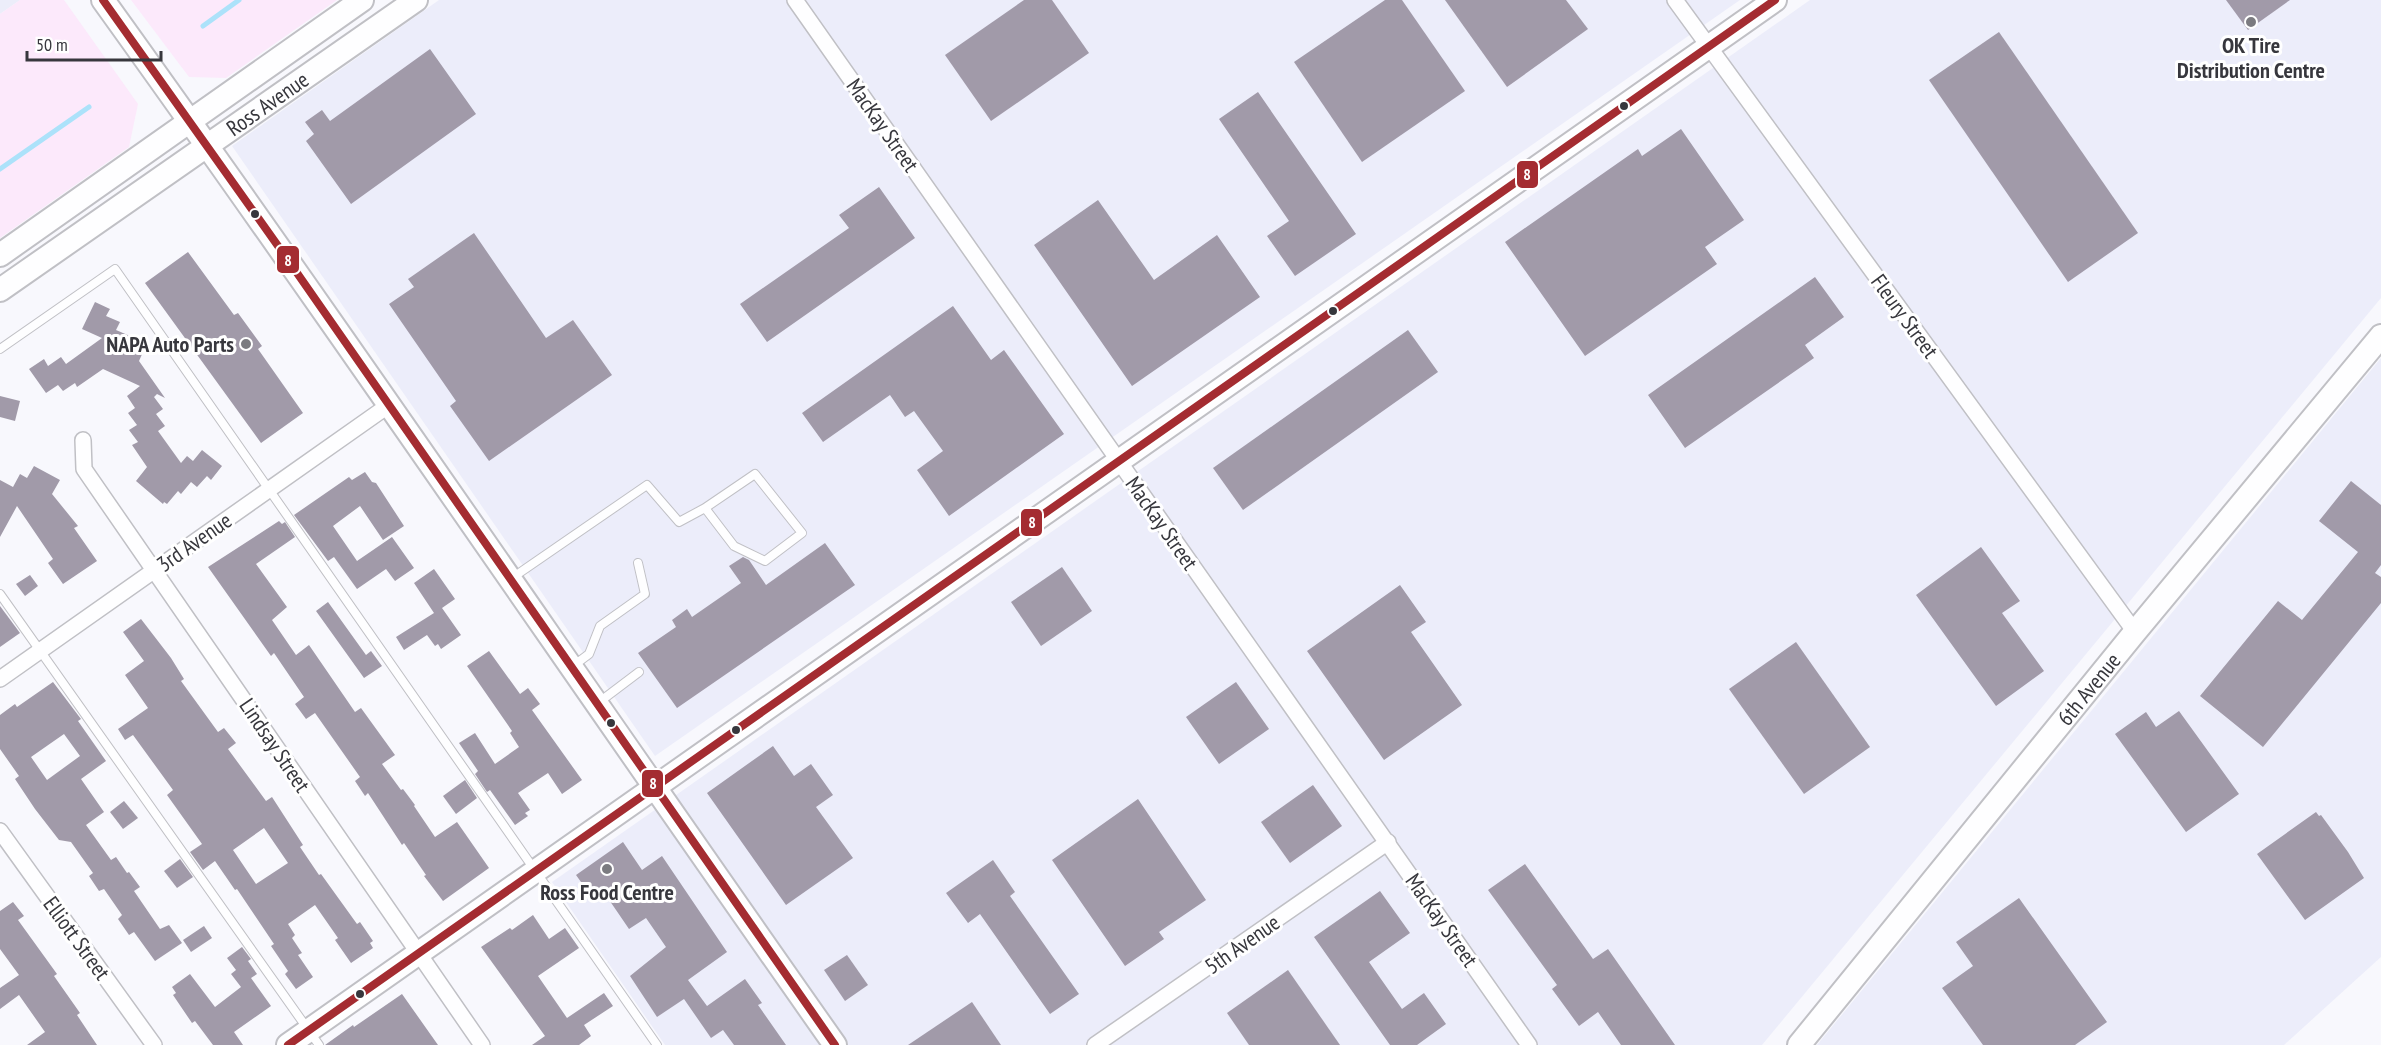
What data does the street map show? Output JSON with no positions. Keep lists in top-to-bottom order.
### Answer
{
  "streets": {
    "street": [
      "Ross Avenue",
      "MacKay Street",
      "Fleury Street",
      "3rd Avenue",
      "6th Avenue",
      "Lindsay Street",
      "Elliott Street",
      "5th Avenue"
    ]
  },
  "crossings": [
    ["MacKay Street", "5th Avenue"],
    ["Fleury Street", "6th Avenue"],
    ["3rd Avenue", "Lindsay Street"]
  ],
  "places": ["OK Tire Distribution Centre", "NAPA Auto Parts", "Ross Food Centre"],
  "lines": ["transit line 8"],
  "scale_bar": "50 m"
}
